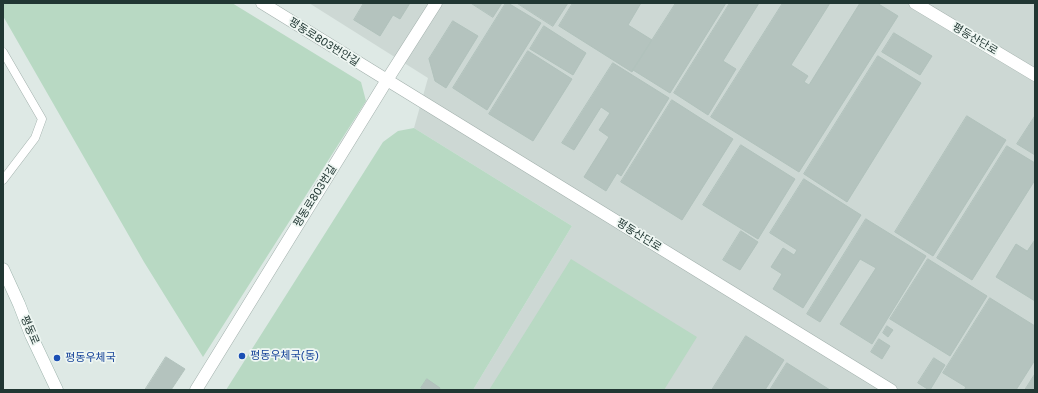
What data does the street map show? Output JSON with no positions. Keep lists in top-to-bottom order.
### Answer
{
  "streets": {
    "street": [
      "평동산단로",
      "평동로803번안길",
      "평동로803번길",
      "평동로"
    ]
  },
  "crossings": [
    ["평동산단로", "평동로803번안길"],
    ["평동산단로", "평동로803번길"],
    ["평동로803번안길", "평동로803번길"]
  ],
  "places": ["평동우체국(동)", "평동우체국"]
}
